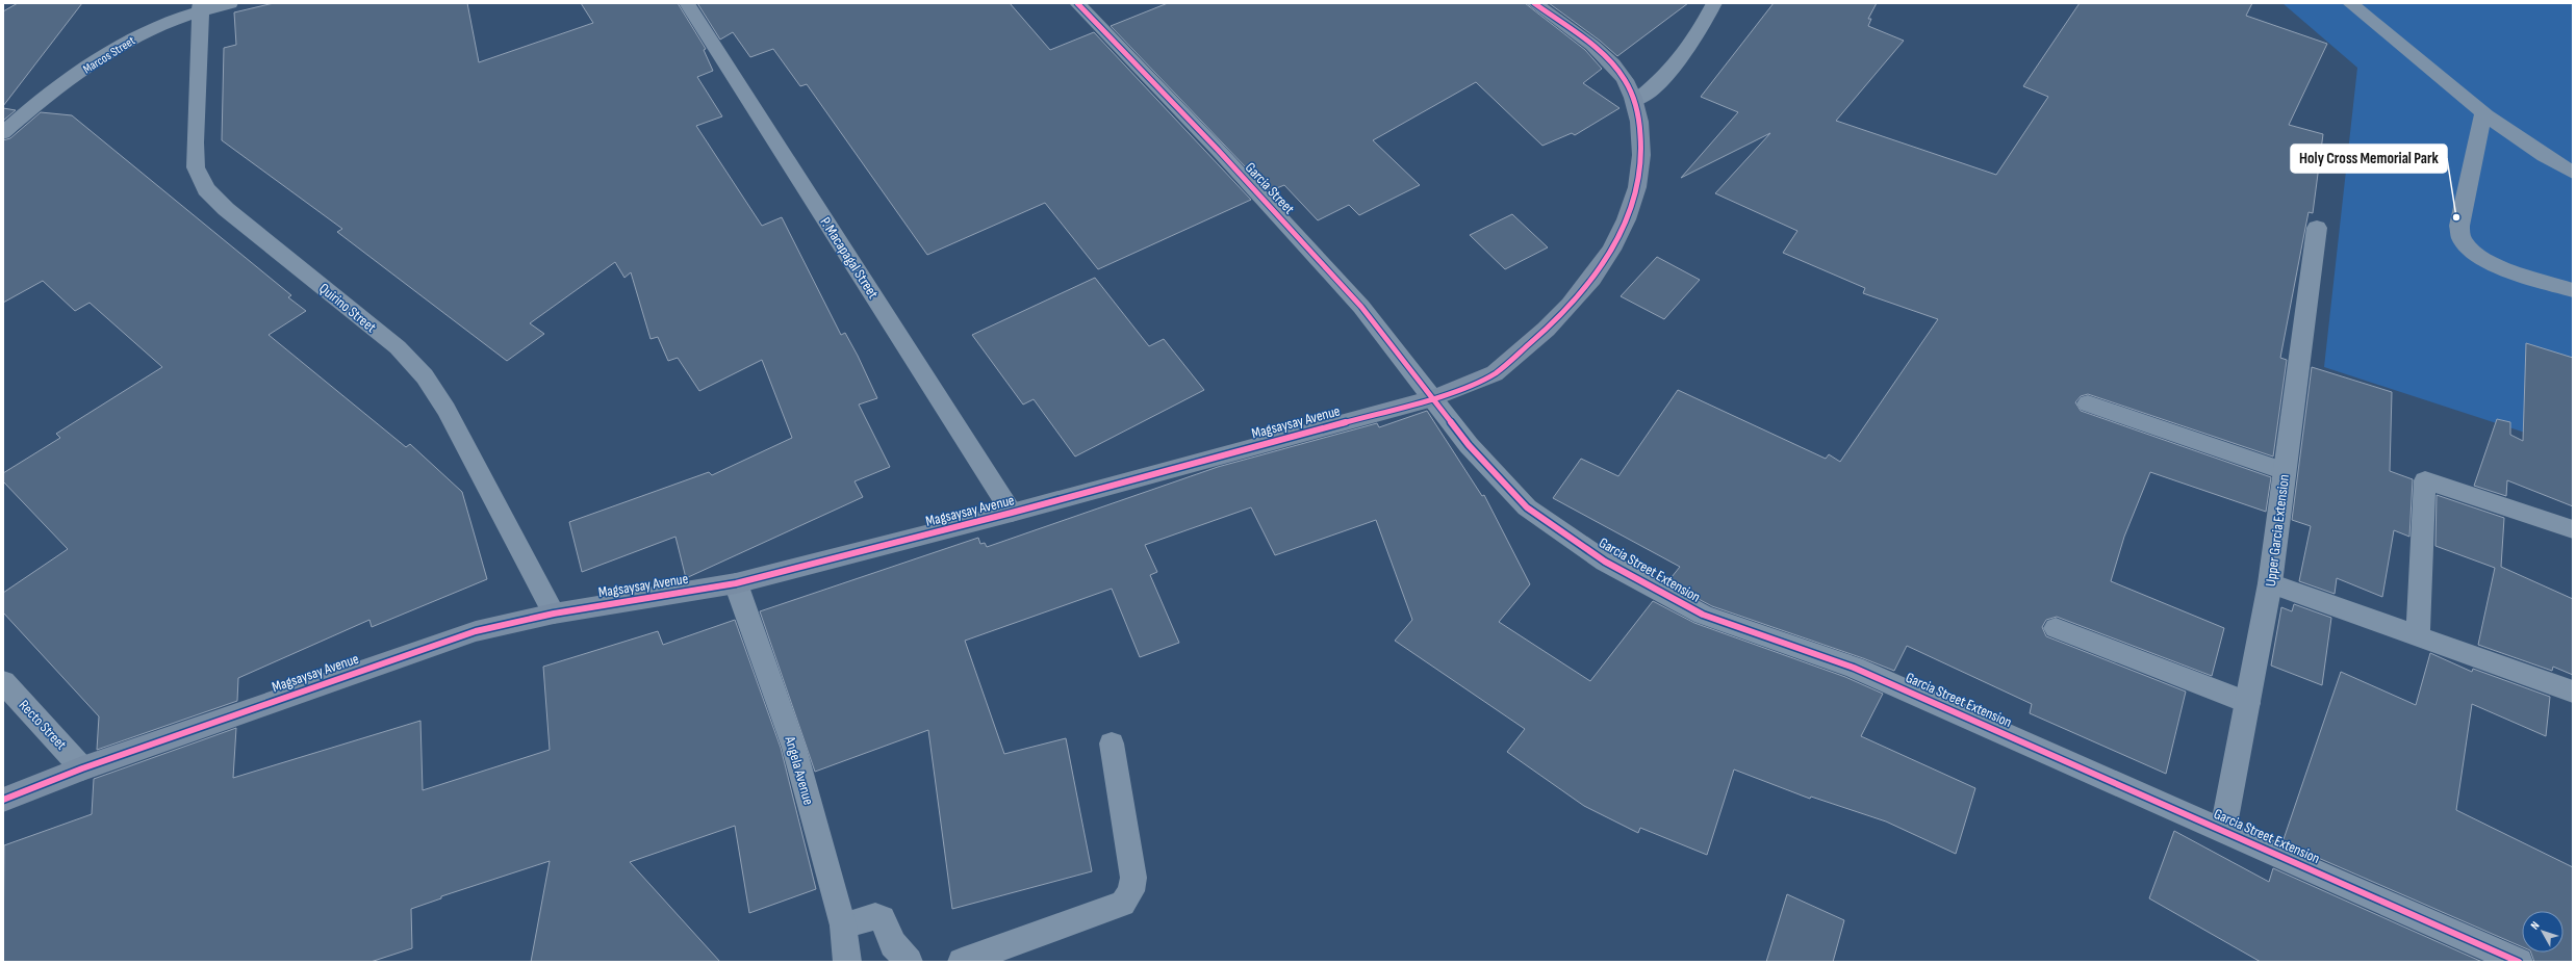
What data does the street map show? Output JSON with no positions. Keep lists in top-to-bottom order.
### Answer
{
  "streets": {
    "street": [
      "Marcos Street",
      "Garcia Street",
      "P. Macapagal Street",
      "Quirino Street",
      "Magsaysay Avenue",
      "Upper Garcia Extension",
      "Garcia Street Extension",
      "Recto Street",
      "Angela Avenue"
    ]
  },
  "crossings": [
    ["Marcos Street", "Quirino Street"],
    ["Garcia Street", "Magsaysay Avenue"],
    ["Garcia Street", "Garcia Street Extension"],
    ["P. Macapagal Street", "Magsaysay Avenue"],
    ["Quirino Street", "Magsaysay Avenue"],
    ["Magsaysay Avenue", "Garcia Street Extension"],
    ["Magsaysay Avenue", "Recto Street"],
    ["Magsaysay Avenue", "Angela Avenue"],
    ["Upper Garcia Extension", "Garcia Street Extension"]
  ],
  "places": ["Holy Cross Memorial Park"],
  "north": "top left"
}
